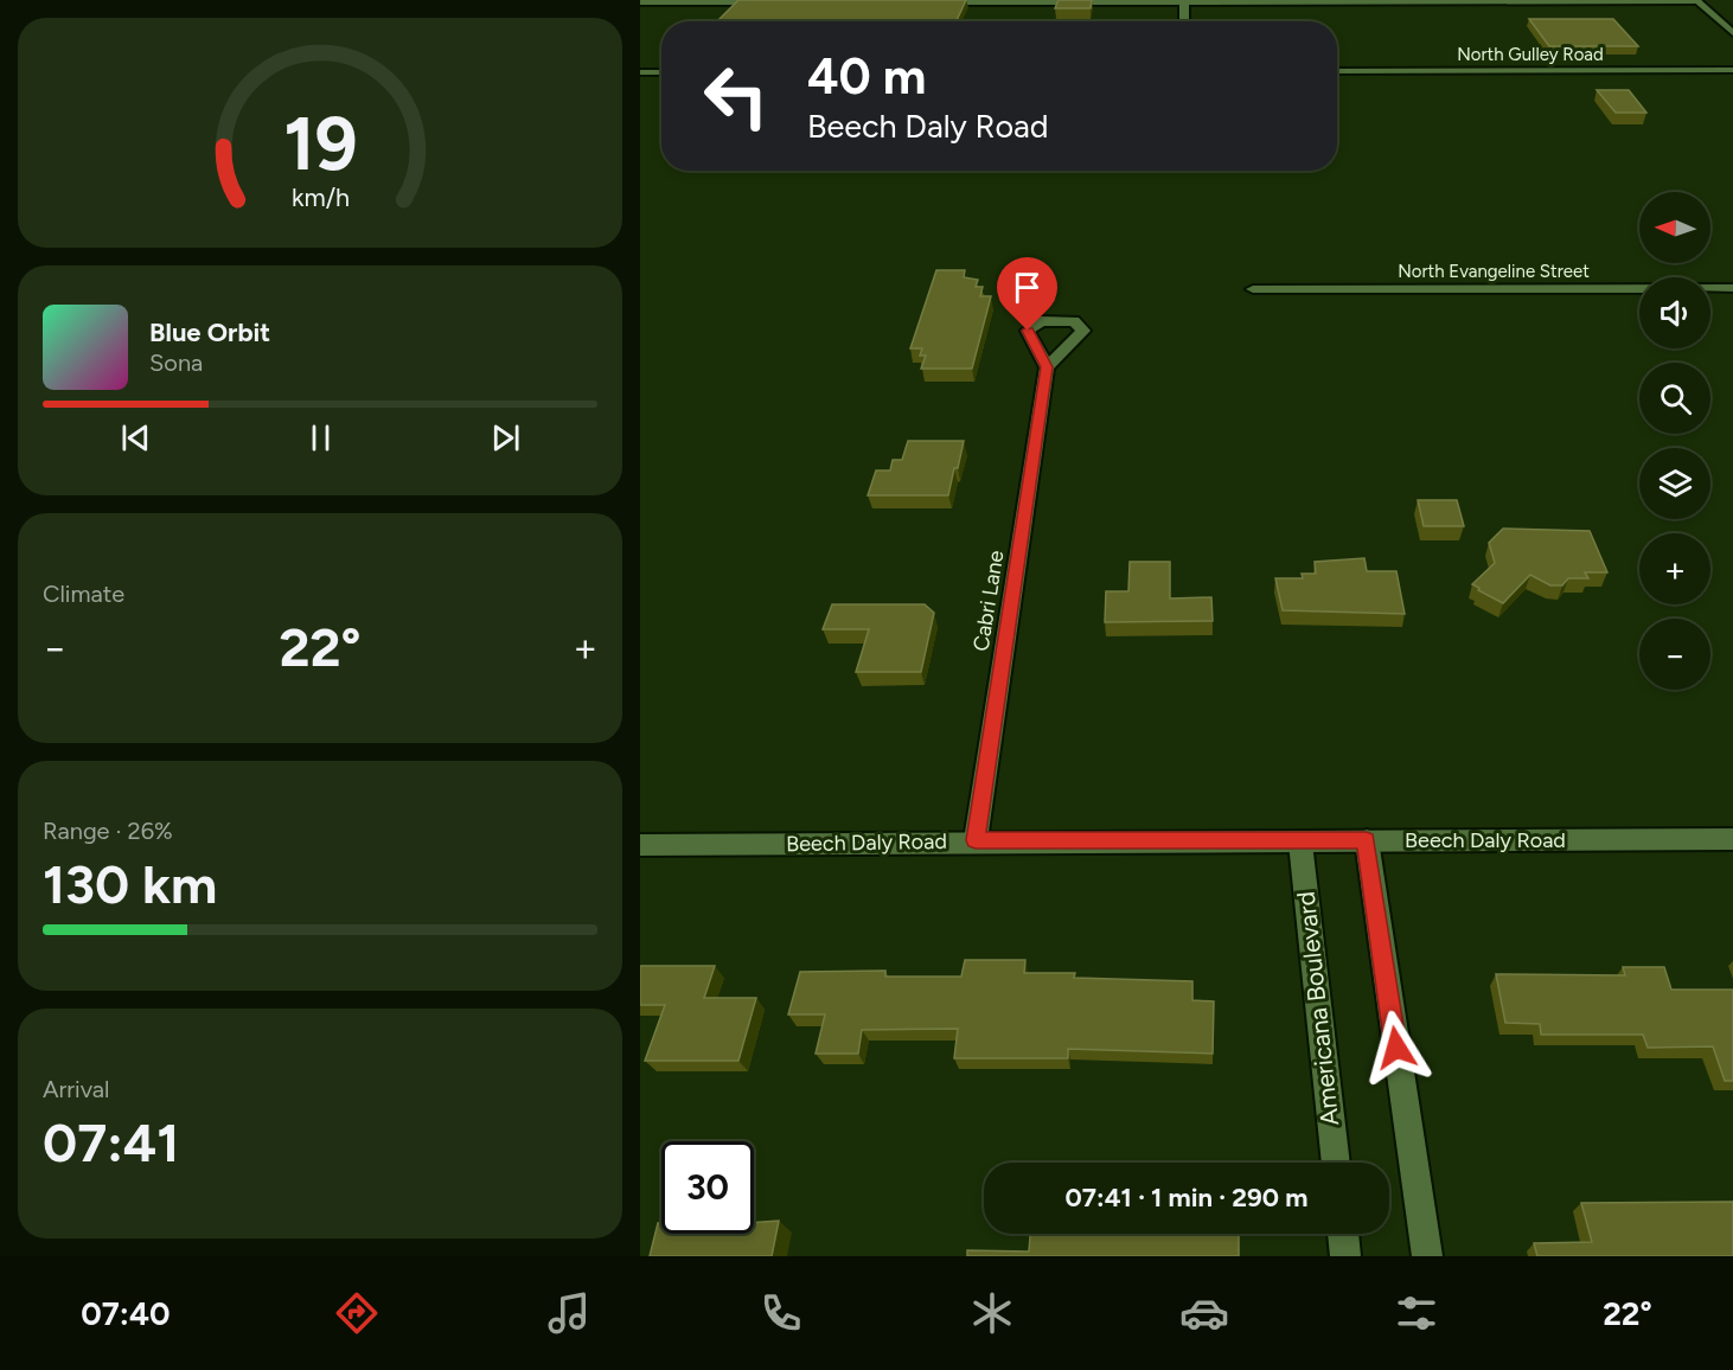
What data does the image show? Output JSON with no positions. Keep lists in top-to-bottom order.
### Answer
{
  "streets": {
    "street": [
      "North Gulley Road",
      "North Evangeline Street",
      "Cabri Lane",
      "Beech Daly Road",
      "Americana Boulevard"
    ]
  },
  "crossings": [
    ["Cabri Lane", "Beech Daly Road"],
    ["Beech Daly Road", "Americana Boulevard"]
  ],
  "north": "left",
  "page": {
    "turn": ["40 m", "Beech Daly Road"],
    "map_buttons": ["+", "−"],
    "song": ["Blue Orbit", "Sona"],
    "tile": [
      "Climate",
      ["Range · 26%", "130 km"],
      ["Arrival", "07:41"]
    ],
    "heat": ["−", "22°", "+"],
    "limit": "30",
    "trip": "07:41 · 1 min · 290 m",
    "tabs": ["07:40", "22°"],
    "gauge": ["19", "km/h"]
  }
}
